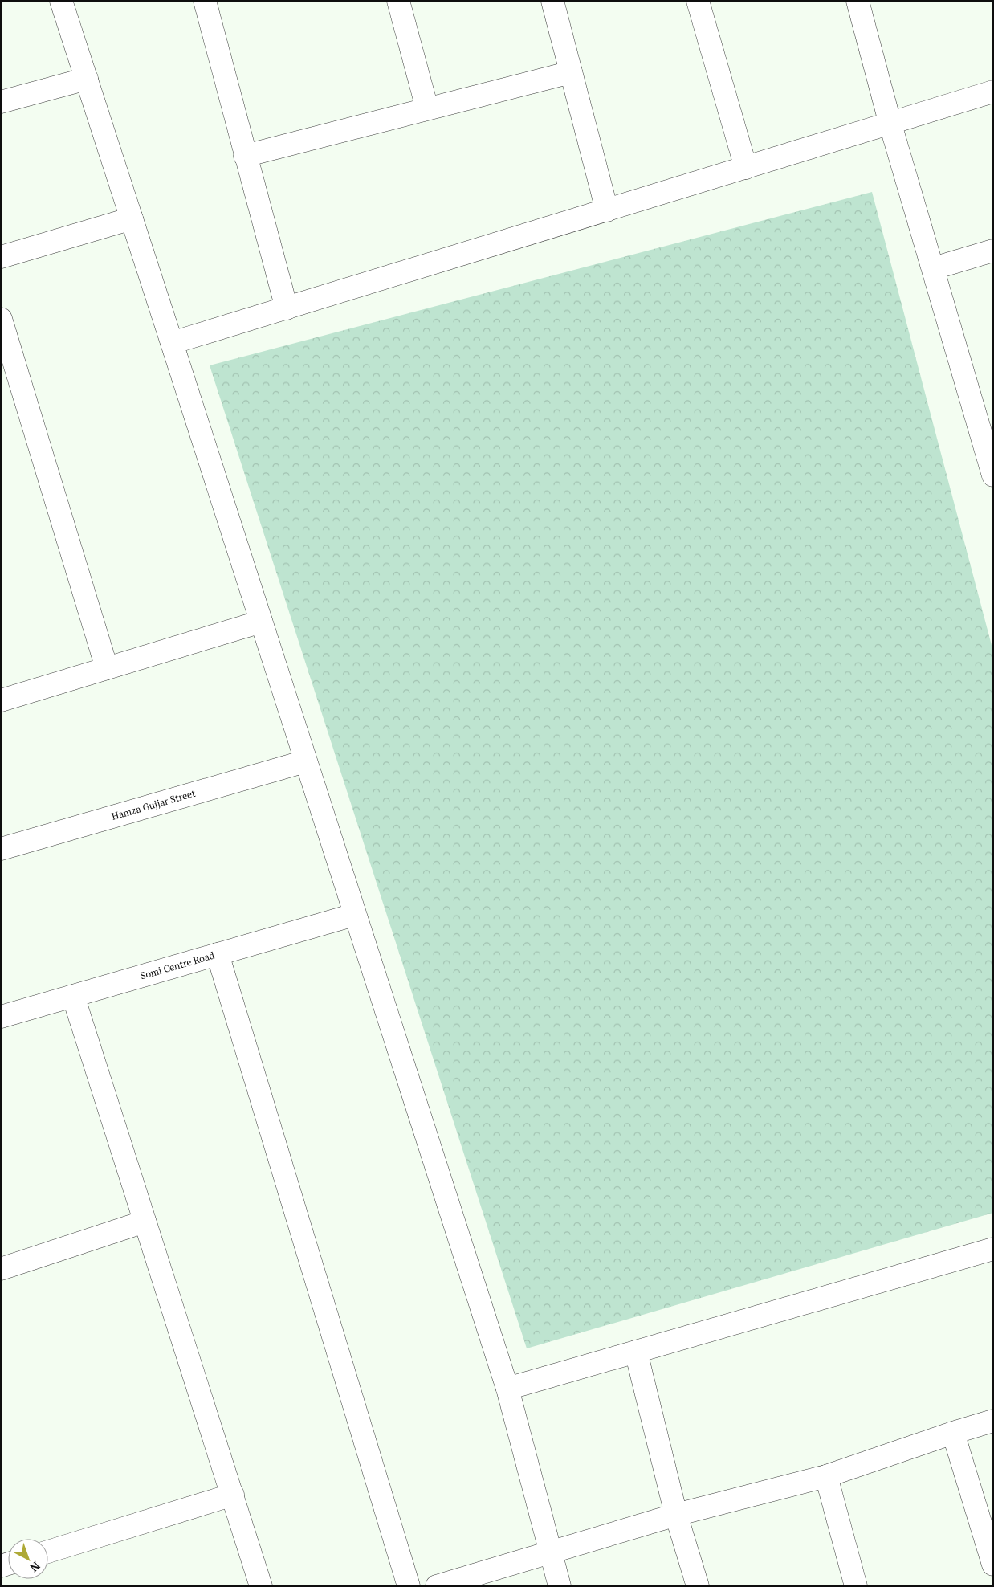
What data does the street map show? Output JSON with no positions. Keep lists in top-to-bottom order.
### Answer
{
  "streets": {
    "street": ["Hamza Gujjar Street", "Somi Centre Road"]
  },
  "north": "bottom right"
}
